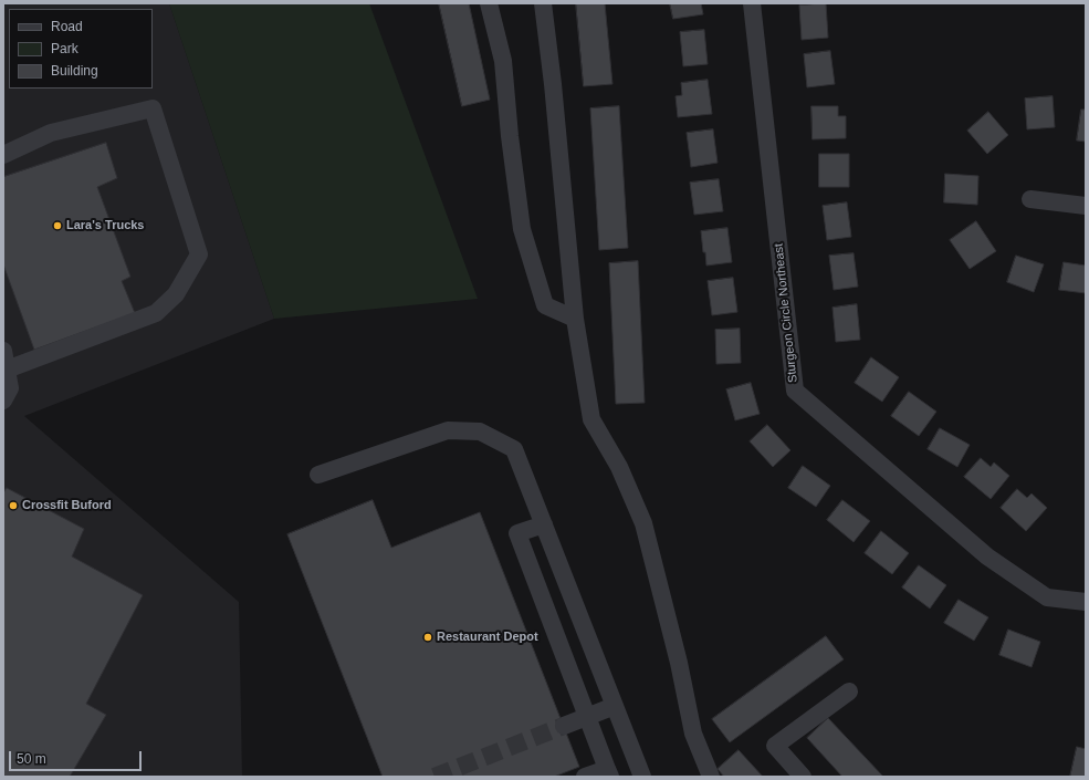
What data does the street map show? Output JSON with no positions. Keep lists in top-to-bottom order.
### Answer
{
  "streets": {
    "street": ["Sturgeon Circle Northeast"]
  },
  "places": ["Lara's Trucks", "Crossfit Buford", "Restaurant Depot"],
  "legend": ["Road", "Park", "Building"],
  "scale_bar": "50 m"
}
